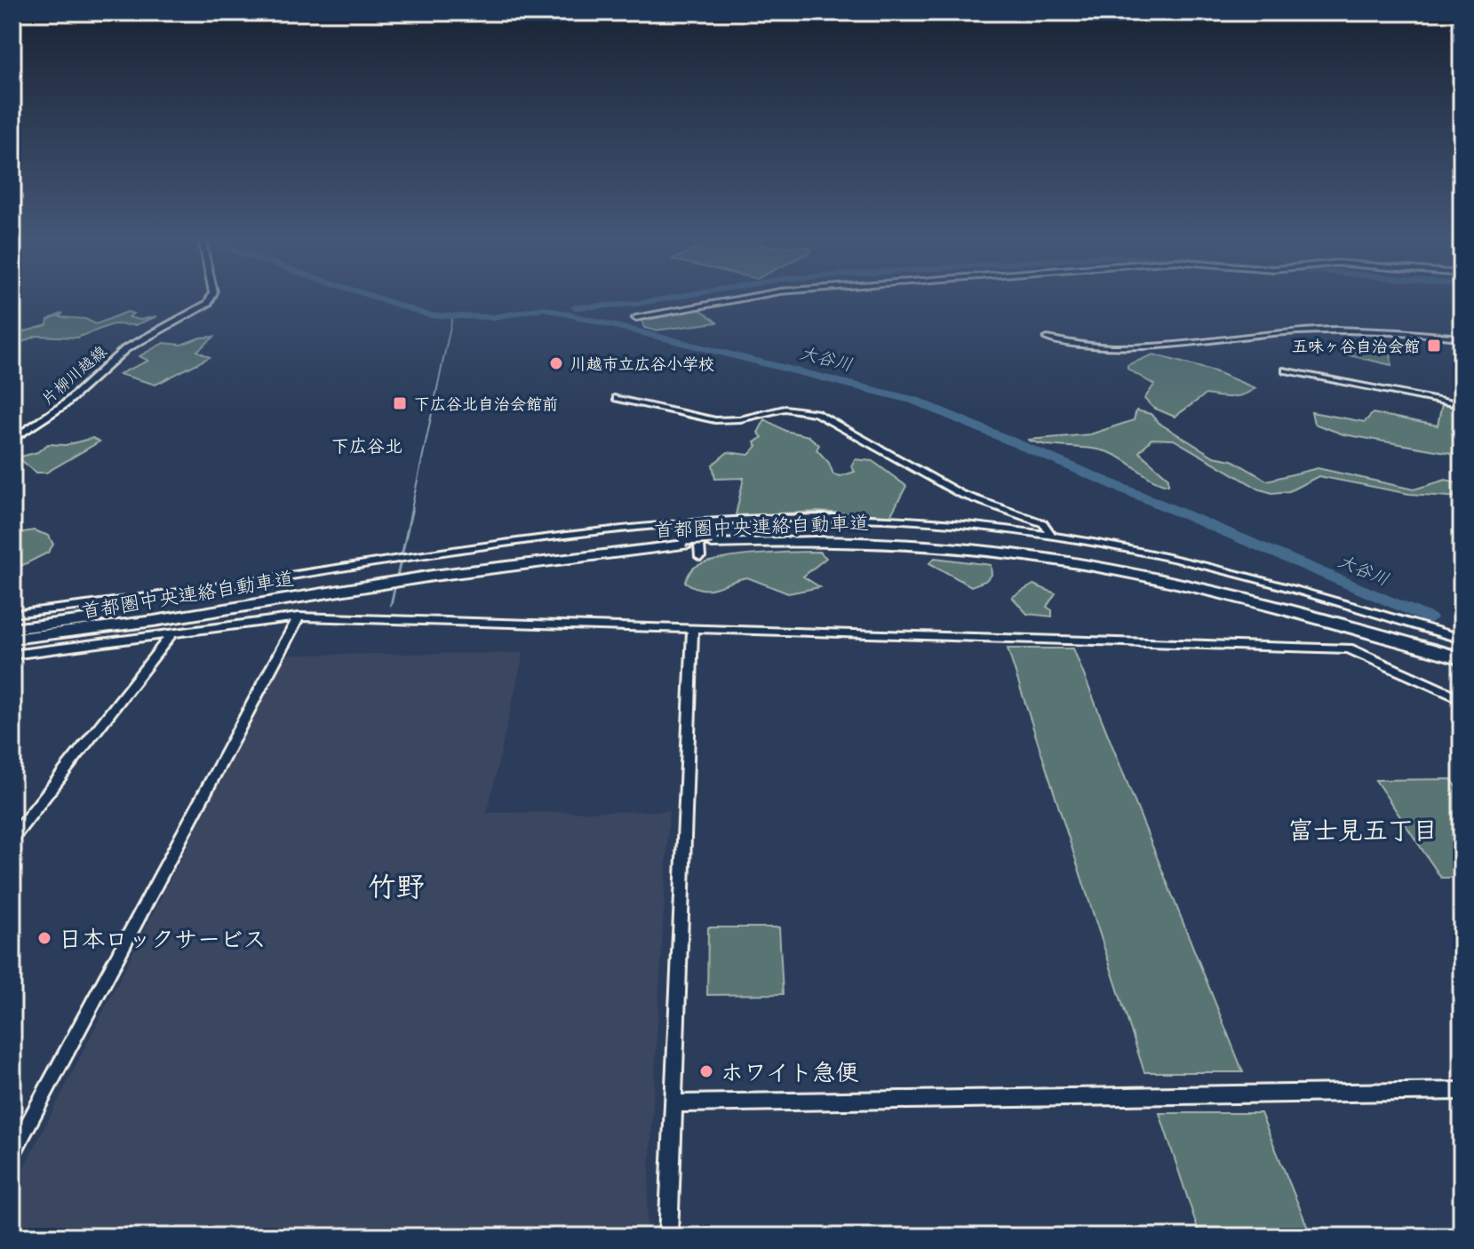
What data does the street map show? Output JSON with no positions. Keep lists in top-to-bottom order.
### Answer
{
  "streets": {
    "highway": ["首都圏中央連絡自動車道"],
    "main road": ["片柳川越線"]
  },
  "districts": ["下広谷北", "富士見五丁目", "竹野"],
  "water": ["大谷川"],
  "places": {
    "transit": ["五味ヶ谷自治会館", "下広谷北自治会館前"],
    "other": ["川越市立広谷小学校", "日本ロックサービス", "ホワイト急便"]
  }
}
